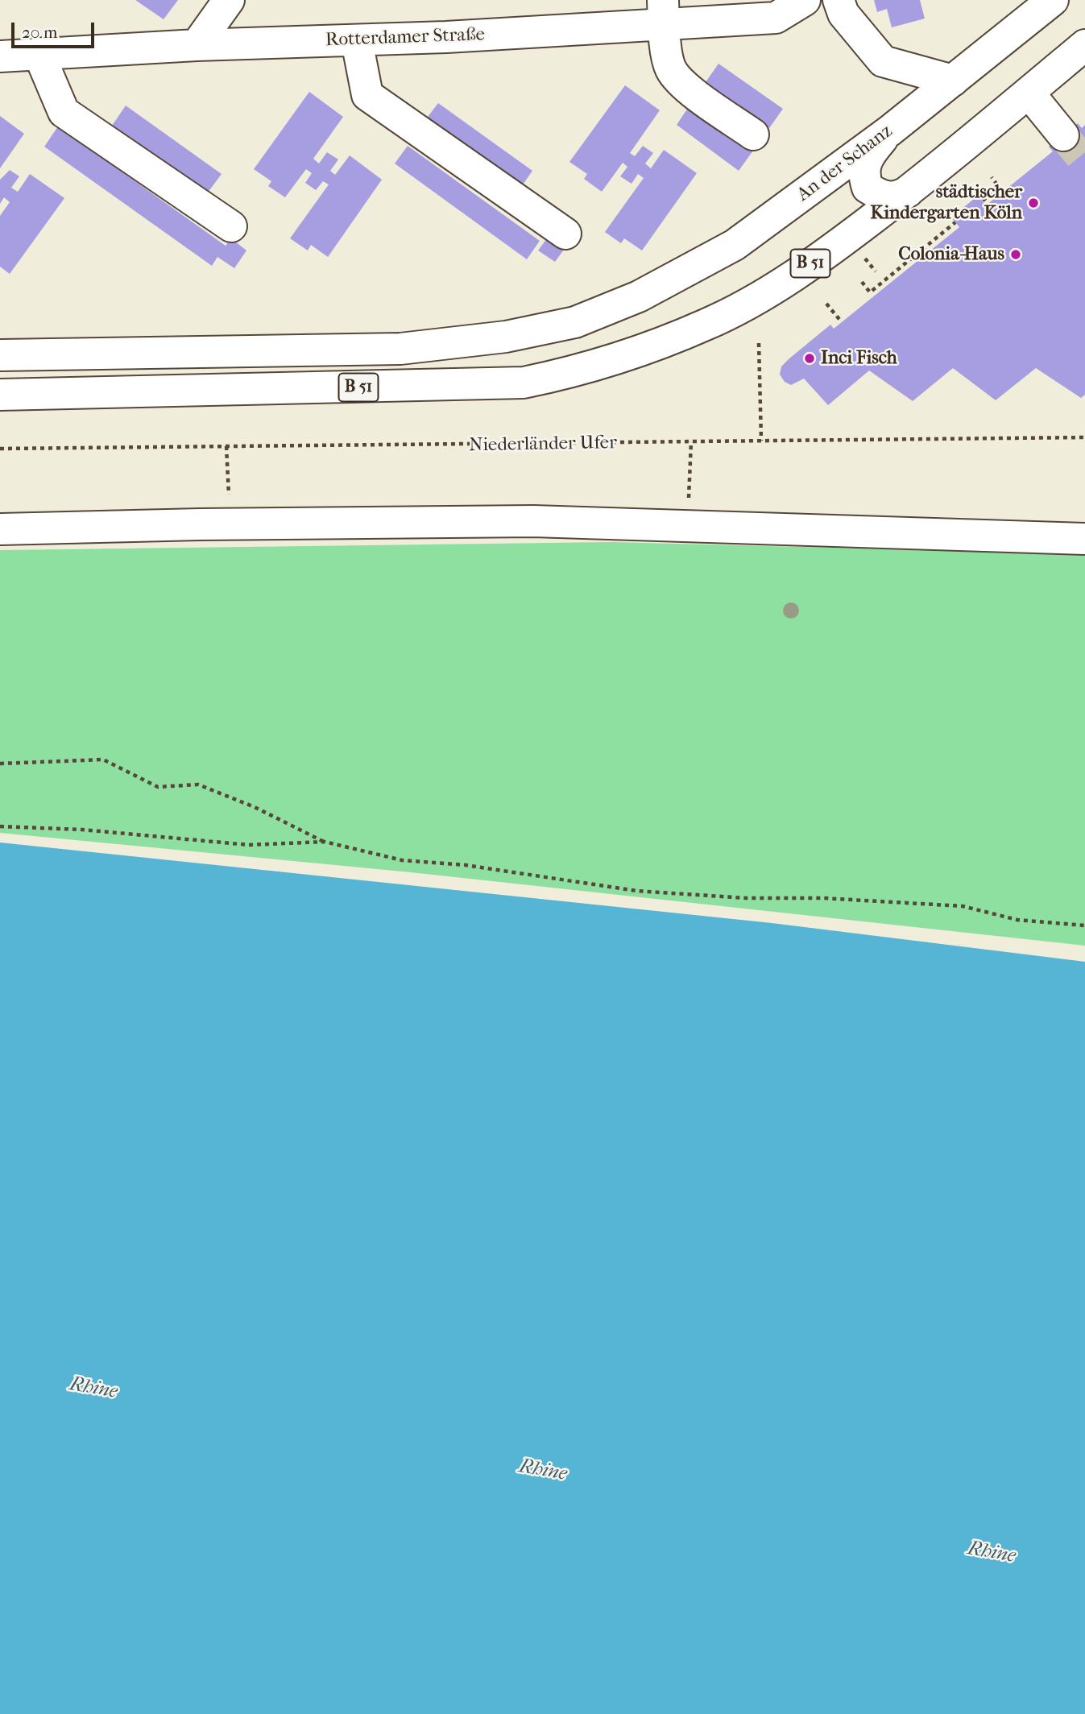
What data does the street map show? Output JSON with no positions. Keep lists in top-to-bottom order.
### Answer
{
  "streets": {
    "main road": ["Rotterdamer Straße", "An der Schanz", "B 51"],
    "path": ["Niederländer Ufer"]
  },
  "crossings": [
    ["An der Schanz", "B 51"]
  ],
  "water": ["Rhine"],
  "places": ["städtischer Kindergarten Köln", "Colonia-Haus", "Inci Fisch"],
  "scale_bar": "20 m"
}
